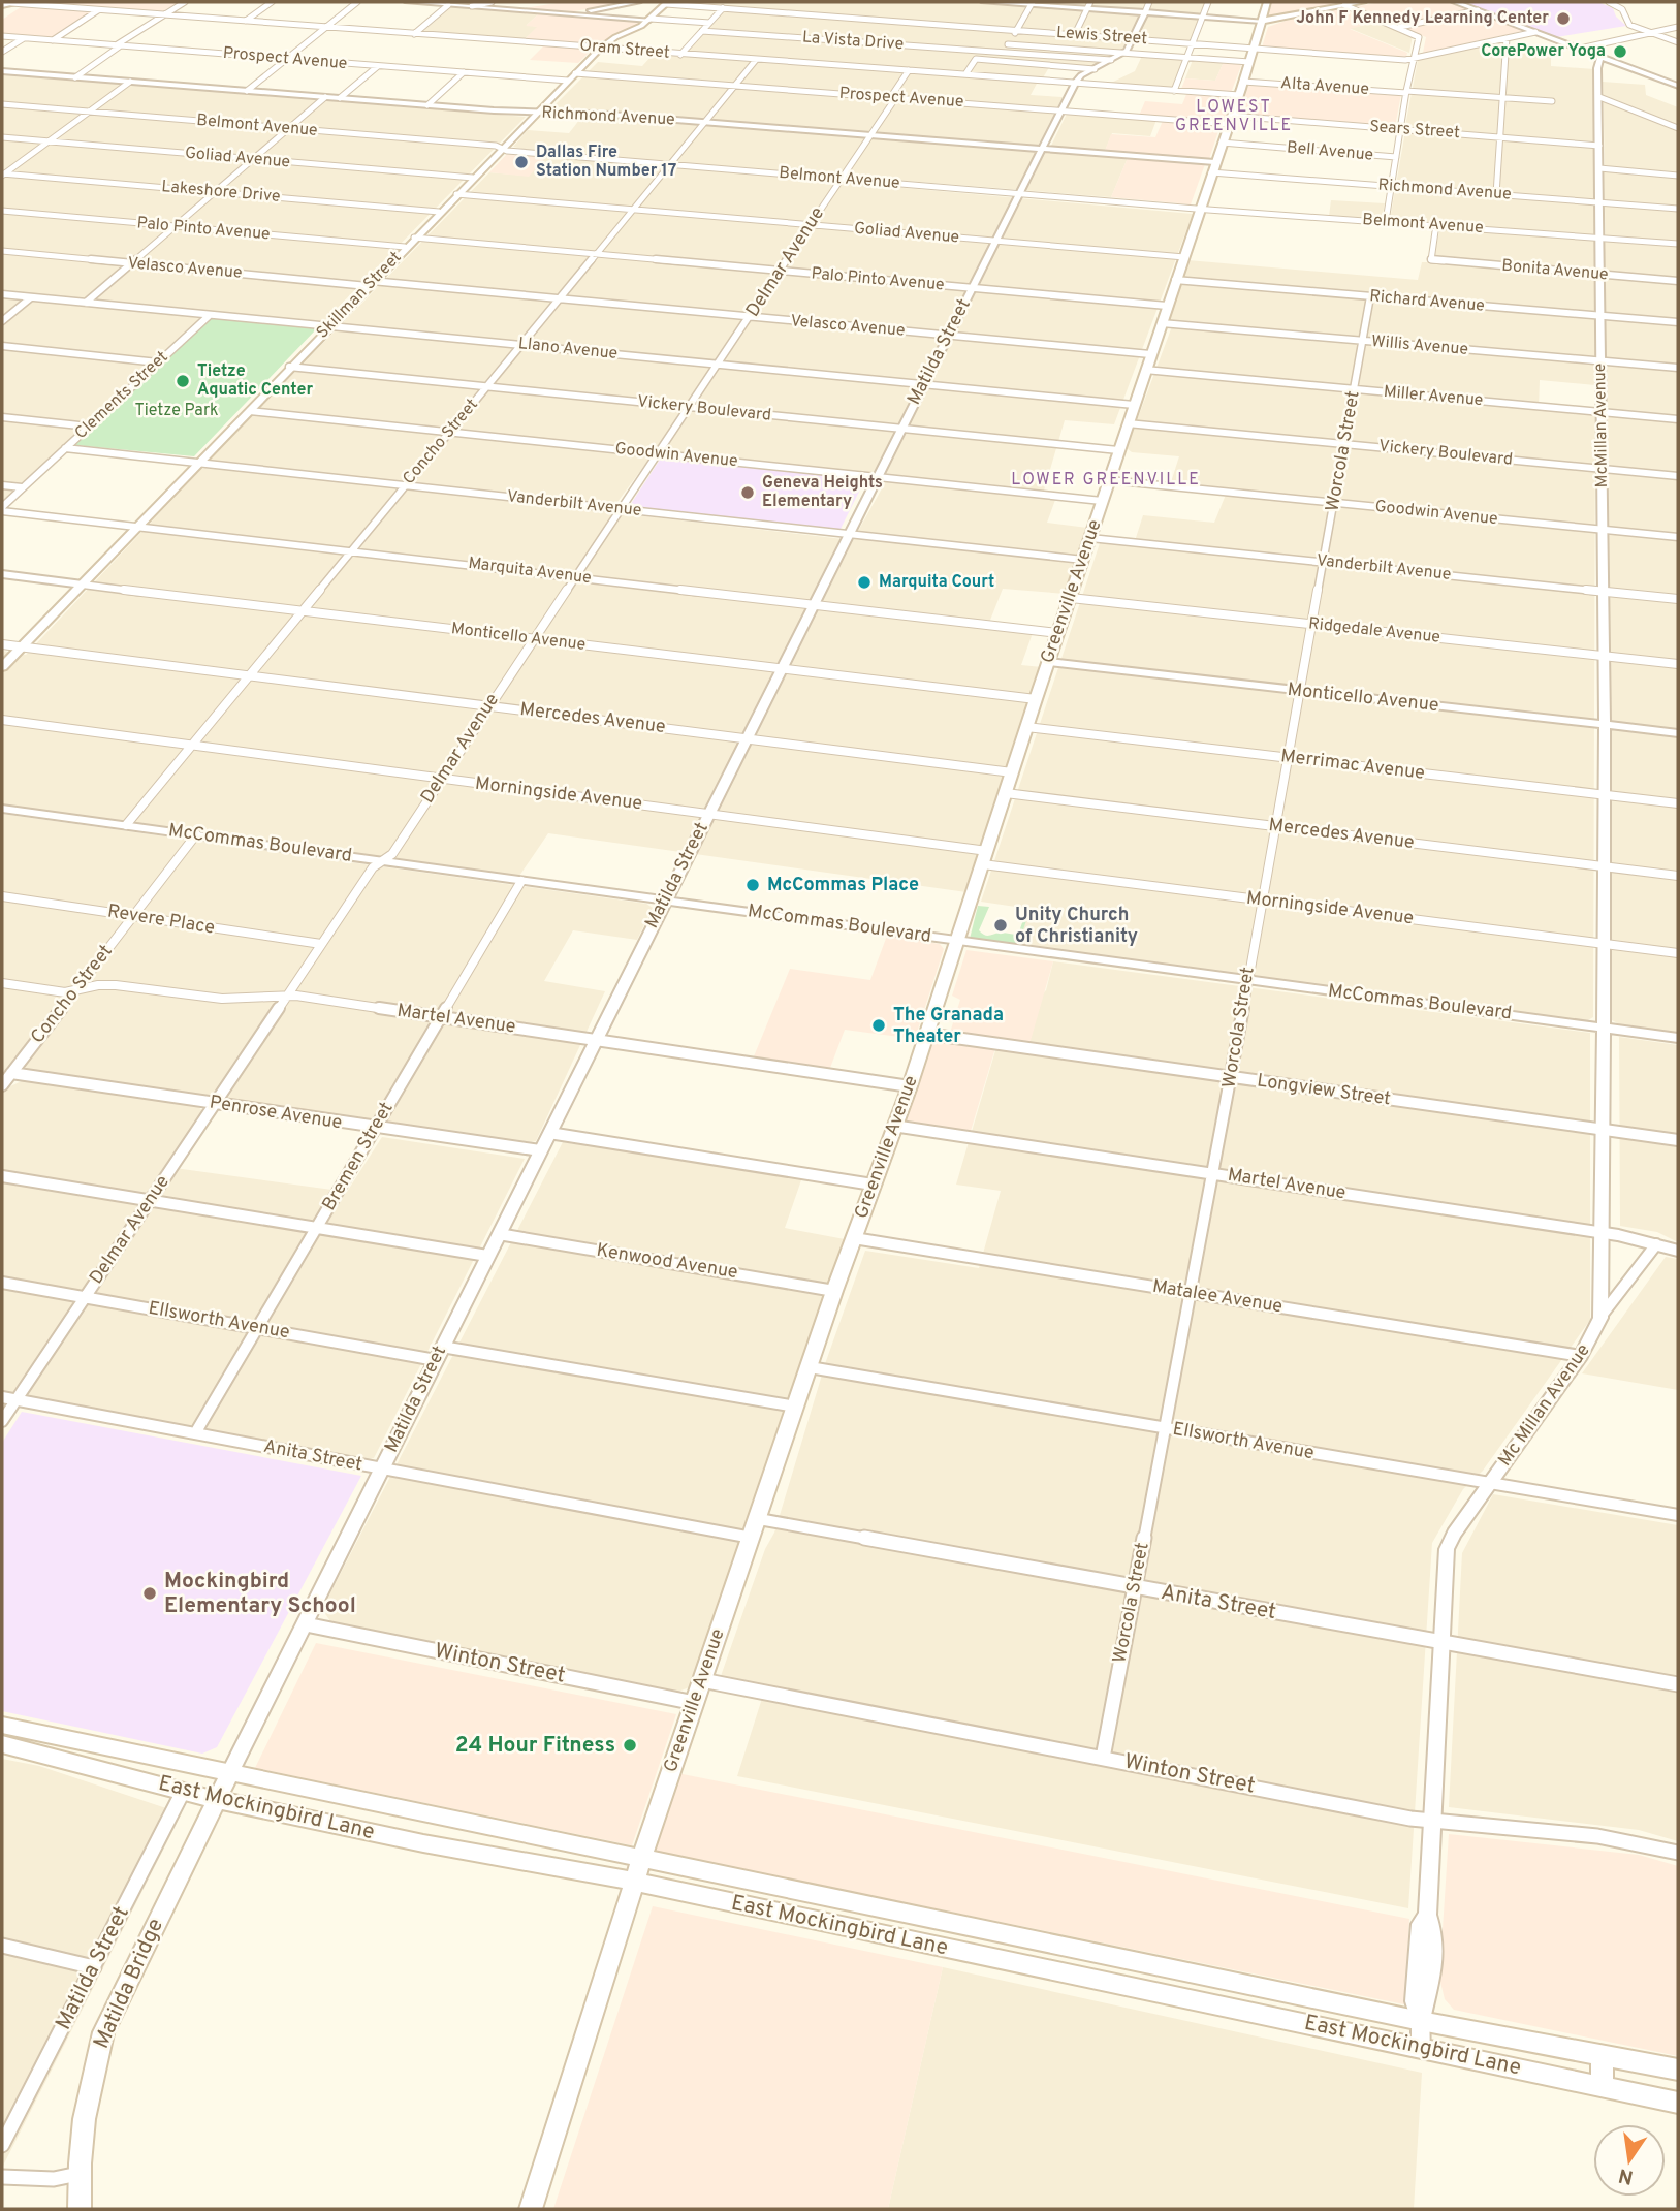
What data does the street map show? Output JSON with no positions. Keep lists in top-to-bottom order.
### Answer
{
  "streets": {
    "main road": [
      "Skillman Street",
      "Greenville Avenue",
      "East Mockingbird Lane",
      "Matilda Bridge"
    ],
    "street": [
      "Lewis Street",
      "La Vista Drive",
      "Oram Street",
      "Prospect Avenue",
      "Alta Avenue",
      "Richmond Avenue",
      "Belmont Avenue",
      "Sears Street",
      "Bell Avenue",
      "Goliad Avenue",
      "Lakeshore Drive",
      "Palo Pinto Avenue",
      "Delmar Avenue",
      "Velasco Avenue",
      "Bonita Avenue",
      "Richard Avenue",
      "Willis Avenue",
      "Llano Avenue",
      "Matilda Street",
      "Clements Street",
      "Miller Avenue",
      "Vickery Boulevard",
      "McMillan Avenue",
      "Concho Street",
      "Worcola Street",
      "Goodwin Avenue",
      "Vanderbilt Avenue",
      "Marquita Avenue",
      "Ridgedale Avenue",
      "Monticello Avenue",
      "Mercedes Avenue",
      "Merrimac Avenue",
      "Morningside Avenue",
      "McCommas Boulevard",
      "Revere Place",
      "Martel Avenue",
      "Longview Street",
      "Penrose Avenue",
      "Bremen Street",
      "Kenwood Avenue",
      "Matalee Avenue",
      "Ellsworth Avenue",
      "Mc Millan Avenue",
      "Anita Street",
      "Winton Street"
    ]
  },
  "crossings": [
    ["Lewis Street", "Skillman Street"],
    ["Lewis Street", "Matilda Street"],
    ["Lewis Street", "Greenville Avenue"],
    ["La Vista Drive", "Matilda Street"],
    ["Oram Street", "Delmar Avenue"],
    ["Oram Street", "Skillman Street"],
    ["Oram Street", "Matilda Street"],
    ["Oram Street", "Concho Street"],
    ["Oram Street", "Greenville Avenue"],
    ["Prospect Avenue", "Sears Street"],
    ["Prospect Avenue", "Delmar Avenue"],
    ["Prospect Avenue", "Skillman Street"],
    ["Prospect Avenue", "Matilda Street"],
    ["Prospect Avenue", "Concho Street"],
    ["Prospect Avenue", "Greenville Avenue"],
    ["Alta Avenue", "Greenville Avenue"],
    ["Richmond Avenue", "Delmar Avenue"],
    ["Richmond Avenue", "Skillman Street"],
    ["Richmond Avenue", "Matilda Street"],
    ["Richmond Avenue", "McMillan Avenue"],
    ["Richmond Avenue", "Concho Street"],
    ["Richmond Avenue", "Greenville Avenue"],
    ["Belmont Avenue", "Delmar Avenue"],
    ["Belmont Avenue", "Bonita Avenue"],
    ["Belmont Avenue", "Skillman Street"],
    ["Belmont Avenue", "Matilda Street"],
    ["Belmont Avenue", "McMillan Avenue"],
    ["Belmont Avenue", "Concho Street"],
    ["Belmont Avenue", "Greenville Avenue"],
    ["Sears Street", "McMillan Avenue"],
    ["Sears Street", "Greenville Avenue"],
    ["Bell Avenue", "Greenville Avenue"],
    ["Goliad Avenue", "Delmar Avenue"],
    ["Goliad Avenue", "Skillman Street"],
    ["Goliad Avenue", "Matilda Street"],
    ["Goliad Avenue", "Concho Street"],
    ["Goliad Avenue", "Greenville Avenue"],
    ["Lakeshore Drive", "Skillman Street"],
    ["Palo Pinto Avenue", "Delmar Avenue"],
    ["Palo Pinto Avenue", "Skillman Street"],
    ["Palo Pinto Avenue", "Matilda Street"],
    ["Palo Pinto Avenue", "Concho Street"],
    ["Palo Pinto Avenue", "Greenville Avenue"],
    ["Delmar Avenue", "Velasco Avenue"],
    ["Delmar Avenue", "Llano Avenue"],
    ["Delmar Avenue", "Vickery Boulevard"],
    ["Delmar Avenue", "Goodwin Avenue"],
    ["Delmar Avenue", "Vanderbilt Avenue"],
    ["Delmar Avenue", "Marquita Avenue"],
    ["Delmar Avenue", "Monticello Avenue"],
    ["Delmar Avenue", "Mercedes Avenue"],
    ["Delmar Avenue", "Morningside Avenue"],
    ["Delmar Avenue", "McCommas Boulevard"],
    ["Delmar Avenue", "Revere Place"],
    ["Delmar Avenue", "Martel Avenue"],
    ["Delmar Avenue", "Penrose Avenue"],
    ["Delmar Avenue", "Ellsworth Avenue"],
    ["Delmar Avenue", "Anita Street"],
    ["Velasco Avenue", "Skillman Street"],
    ["Velasco Avenue", "Matilda Street"],
    ["Velasco Avenue", "Concho Street"],
    ["Velasco Avenue", "Greenville Avenue"],
    ["Bonita Avenue", "McMillan Avenue"],
    ["Skillman Street", "Llano Avenue"],
    ["Skillman Street", "Vickery Boulevard"],
    ["Skillman Street", "Goodwin Avenue"],
    ["Skillman Street", "Vanderbilt Avenue"],
    ["Skillman Street", "Marquita Avenue"],
    ["Skillman Street", "Monticello Avenue"],
    ["Skillman Street", "Mercedes Avenue"],
    ["Richard Avenue", "McMillan Avenue"],
    ["Richard Avenue", "Worcola Street"],
    ["Richard Avenue", "Greenville Avenue"],
    ["Willis Avenue", "McMillan Avenue"],
    ["Willis Avenue", "Worcola Street"],
    ["Willis Avenue", "Greenville Avenue"],
    ["Llano Avenue", "Matilda Street"],
    ["Llano Avenue", "Clements Street"],
    ["Llano Avenue", "Concho Street"],
    ["Llano Avenue", "Greenville Avenue"],
    ["Matilda Street", "Vickery Boulevard"],
    ["Matilda Street", "Goodwin Avenue"],
    ["Matilda Street", "Vanderbilt Avenue"],
    ["Matilda Street", "Marquita Avenue"],
    ["Matilda Street", "Monticello Avenue"],
    ["Matilda Street", "Mercedes Avenue"],
    ["Matilda Street", "Morningside Avenue"],
    ["Matilda Street", "McCommas Boulevard"],
    ["Matilda Street", "Martel Avenue"],
    ["Matilda Street", "Penrose Avenue"],
    ["Matilda Street", "Kenwood Avenue"],
    ["Matilda Street", "Ellsworth Avenue"],
    ["Matilda Street", "Anita Street"],
    ["Matilda Street", "Winton Street"],
    ["Matilda Street", "East Mockingbird Lane"],
    ["Matilda Street", "Matilda Bridge"],
    ["Clements Street", "Vanderbilt Avenue"],
    ["Clements Street", "Marquita Avenue"],
    ["Miller Avenue", "McMillan Avenue"],
    ["Miller Avenue", "Worcola Street"],
    ["Miller Avenue", "Greenville Avenue"],
    ["Vickery Boulevard", "McMillan Avenue"],
    ["Vickery Boulevard", "Concho Street"],
    ["Vickery Boulevard", "Worcola Street"],
    ["Vickery Boulevard", "Greenville Avenue"],
    ["McMillan Avenue", "Goodwin Avenue"],
    ["McMillan Avenue", "Vanderbilt Avenue"],
    ["McMillan Avenue", "Ridgedale Avenue"],
    ["McMillan Avenue", "Monticello Avenue"],
    ["McMillan Avenue", "Merrimac Avenue"],
    ["McMillan Avenue", "Mc Millan Avenue"],
    ["Concho Street", "Goodwin Avenue"],
    ["Concho Street", "Vanderbilt Avenue"],
    ["Concho Street", "Marquita Avenue"],
    ["Concho Street", "Monticello Avenue"],
    ["Concho Street", "Mercedes Avenue"],
    ["Concho Street", "Morningside Avenue"],
    ["Concho Street", "McCommas Boulevard"],
    ["Concho Street", "Revere Place"],
    ["Concho Street", "Martel Avenue"],
    ["Concho Street", "Penrose Avenue"],
    ["Worcola Street", "Goodwin Avenue"],
    ["Worcola Street", "Vanderbilt Avenue"],
    ["Worcola Street", "Ridgedale Avenue"],
    ["Worcola Street", "Monticello Avenue"],
    ["Worcola Street", "Mercedes Avenue"],
    ["Worcola Street", "Merrimac Avenue"],
    ["Worcola Street", "Morningside Avenue"],
    ["Worcola Street", "McCommas Boulevard"],
    ["Worcola Street", "Martel Avenue"],
    ["Worcola Street", "Longview Street"],
    ["Worcola Street", "Matalee Avenue"],
    ["Worcola Street", "Ellsworth Avenue"],
    ["Worcola Street", "Anita Street"],
    ["Worcola Street", "Winton Street"],
    ["Goodwin Avenue", "Greenville Avenue"],
    ["Vanderbilt Avenue", "Greenville Avenue"],
    ["Marquita Avenue", "Greenville Avenue"],
    ["Greenville Avenue", "Ridgedale Avenue"],
    ["Greenville Avenue", "Monticello Avenue"],
    ["Greenville Avenue", "Mercedes Avenue"],
    ["Greenville Avenue", "Merrimac Avenue"],
    ["Greenville Avenue", "Morningside Avenue"],
    ["Greenville Avenue", "McCommas Boulevard"],
    ["Greenville Avenue", "Martel Avenue"],
    ["Greenville Avenue", "Longview Street"],
    ["Greenville Avenue", "Kenwood Avenue"],
    ["Greenville Avenue", "Matalee Avenue"],
    ["Greenville Avenue", "Ellsworth Avenue"],
    ["Greenville Avenue", "Anita Street"],
    ["Greenville Avenue", "Winton Street"],
    ["Greenville Avenue", "East Mockingbird Lane"],
    ["Mercedes Avenue", "Mc Millan Avenue"],
    ["Merrimac Avenue", "Mc Millan Avenue"],
    ["Morningside Avenue", "Mc Millan Avenue"],
    ["McCommas Boulevard", "Bremen Street"],
    ["McCommas Boulevard", "Mc Millan Avenue"],
    ["Martel Avenue", "Bremen Street"],
    ["Martel Avenue", "Mc Millan Avenue"],
    ["Longview Street", "Mc Millan Avenue"],
    ["Penrose Avenue", "Bremen Street"],
    ["Bremen Street", "Ellsworth Avenue"],
    ["Bremen Street", "Anita Street"],
    ["Matalee Avenue", "Mc Millan Avenue"],
    ["Ellsworth Avenue", "Mc Millan Avenue"],
    ["Mc Millan Avenue", "Anita Street"],
    ["Mc Millan Avenue", "Winton Street"],
    ["Mc Millan Avenue", "East Mockingbird Lane"],
    ["East Mockingbird Lane", "Matilda Bridge"]
  ],
  "districts": ["LOWEST GREENVILLE", "LOWER GREENVILLE"],
  "parks": ["Tietze Park"],
  "places": [
    "John F Kennedy Learning Center",
    "CorePower Yoga",
    "Dallas Fire Station Number 17",
    "Tietze Aquatic Center",
    "Geneva Heights Elementary",
    "Marquita Court",
    "McCommas Place",
    "Unity Church of Christianity",
    "The Granada Theater",
    "Mockingbird Elementary School",
    "24 Hour Fitness"
  ],
  "north": "bottom"
}
